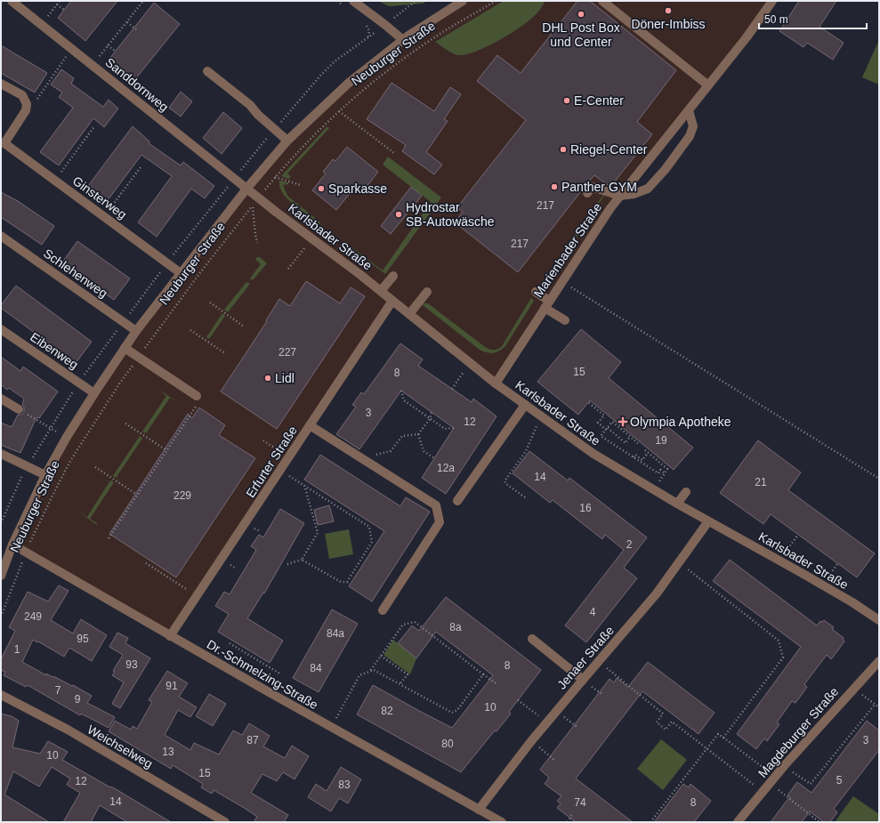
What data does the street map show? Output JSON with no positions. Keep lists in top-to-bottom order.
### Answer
{
  "streets": {
    "street": [
      "Neuburger Straße",
      "Sanddornweg",
      "Ginsterweg",
      "Karlsbader Straße",
      "Marienbader Straße",
      "Schlehenweg",
      "Eibenweg",
      "Erfurter Straße",
      "Jenaer Straße",
      "Dr.-Schmelzing-Straße",
      "Magdeburger Straße",
      "Weichselweg"
    ]
  },
  "crossings": [
    ["Neuburger Straße", "Sanddornweg"],
    ["Neuburger Straße", "Ginsterweg"],
    ["Neuburger Straße", "Karlsbader Straße"],
    ["Neuburger Straße", "Schlehenweg"],
    ["Neuburger Straße", "Eibenweg"],
    ["Neuburger Straße", "Dr.-Schmelzing-Straße"],
    ["Sanddornweg", "Karlsbader Straße"],
    ["Karlsbader Straße", "Marienbader Straße"],
    ["Karlsbader Straße", "Erfurter Straße"],
    ["Karlsbader Straße", "Jenaer Straße"],
    ["Erfurter Straße", "Dr.-Schmelzing-Straße"],
    ["Jenaer Straße", "Dr.-Schmelzing-Straße"]
  ],
  "places": {
    "other": [
      "Döner-Imbiss",
      "DHL Post Box und Center",
      "E-Center",
      "Riegel-Center",
      "Panther GYM",
      "Sparkasse",
      "Hydrostar SB-Autowäsche",
      "Lidl"
    ],
    "health": ["Olympia Apotheke"]
  },
  "house_numbers": [
    "217",
    "217",
    "227",
    "15",
    "8",
    "3",
    "12",
    "19",
    "12a",
    "14",
    "21",
    "229",
    "16",
    "2",
    "4",
    "249",
    "8a",
    "84a",
    "95",
    "1",
    "93",
    "8",
    "84",
    "91",
    "7",
    "9",
    "10",
    "82",
    "87",
    "3",
    "80",
    "13",
    "10",
    "15",
    "5",
    "12",
    "83",
    "14",
    "74",
    "8"
  ],
  "scale_bar": "50 m"
}
